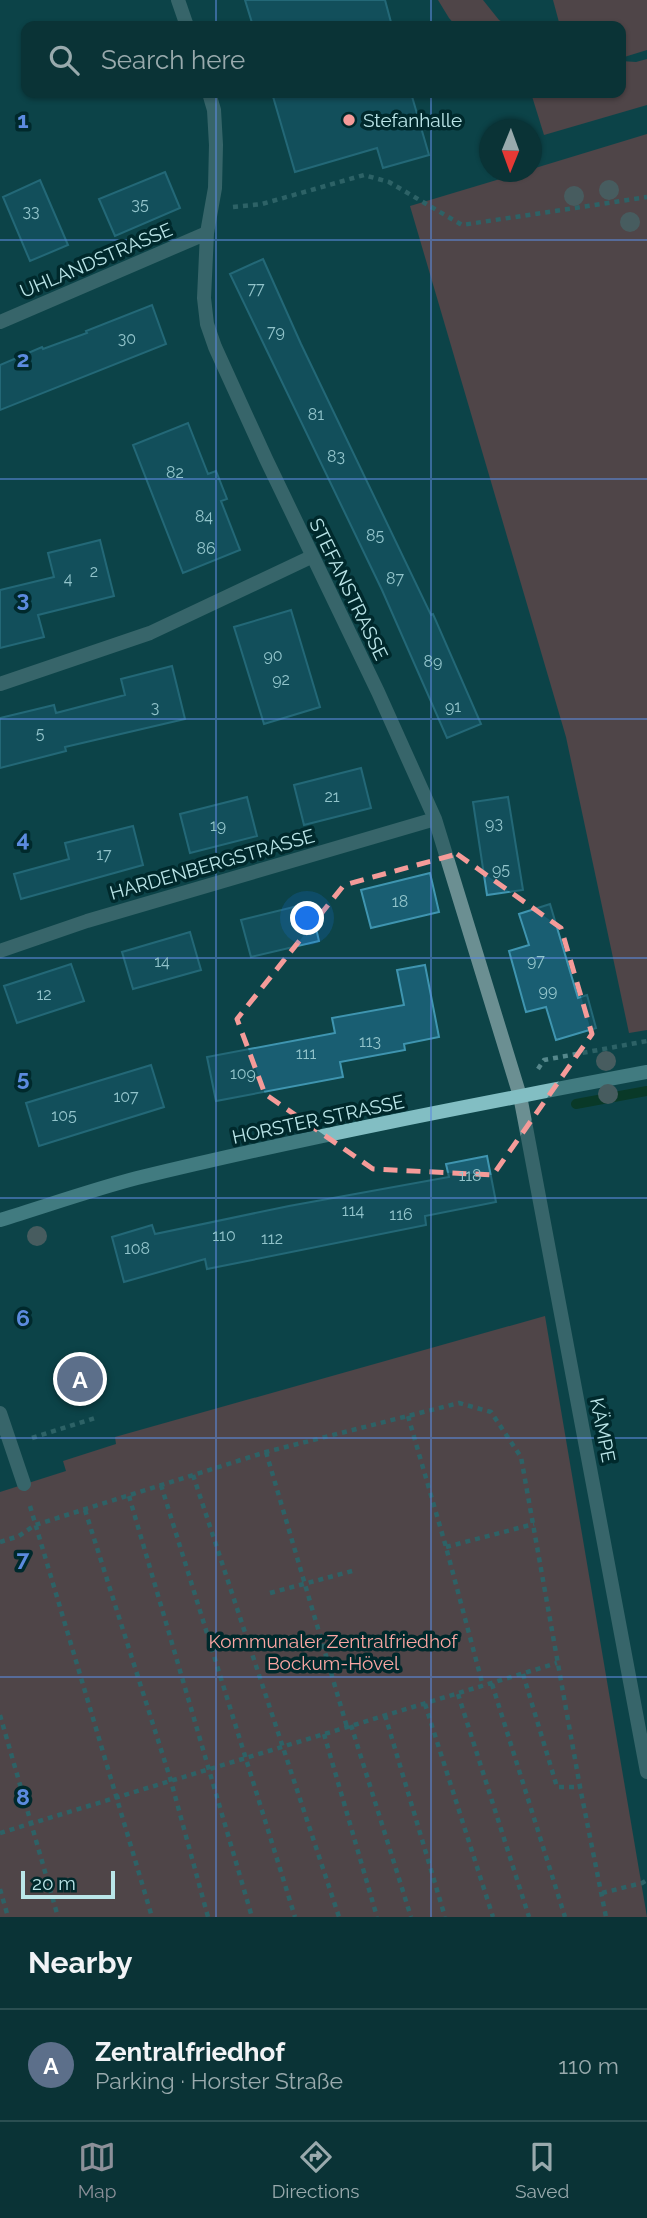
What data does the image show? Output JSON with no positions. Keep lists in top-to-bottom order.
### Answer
{
  "streets": {
    "street": [
      "UHLANDSTRASSE",
      "STEFANSTRASSE",
      "HARDENBERGSTRASSE",
      "HORSTER STRASSE",
      "KÄMPE"
    ]
  },
  "crossings": [
    ["UHLANDSTRASSE", "STEFANSTRASSE"],
    ["STEFANSTRASSE", "HARDENBERGSTRASSE"],
    ["STEFANSTRASSE", "HORSTER STRASSE"],
    ["STEFANSTRASSE", "KÄMPE"],
    ["HORSTER STRASSE", "KÄMPE"]
  ],
  "parks": ["Kommunaler Zentralfriedhof Bockum-Hövel"],
  "places": ["Stefanhalle"],
  "house_numbers": [
    "35",
    "33",
    "77",
    "79",
    "30",
    "81",
    "83",
    "82",
    "84",
    "85",
    "86",
    "2",
    "4",
    "87",
    "90",
    "89",
    "92",
    "91",
    "3",
    "5",
    "21",
    "93",
    "19",
    "17",
    "95",
    "18",
    "97",
    "14",
    "99",
    "12",
    "113",
    "111",
    "109",
    "107",
    "105",
    "118",
    "114",
    "116",
    "110",
    "112",
    "108"
  ],
  "scale_bar": "20 m",
  "north": "bottom",
  "page": {
    "search": "Search here",
    "pins": "A",
    "scale": "20 m",
    "heading": "Nearby",
    "list": [
      {
        "mark": "A",
        "name": "Zentralfriedhof",
        "note": "Parking · Horster Straße",
        "value": "110 m"
      }
    ],
    "nav": ["Map", "Directions", "Saved"]
  },
  "grid": {
    "rows": [
      "1",
      "2",
      "3",
      "4",
      "5",
      "6",
      "7",
      "8"
    ]
  }
}
